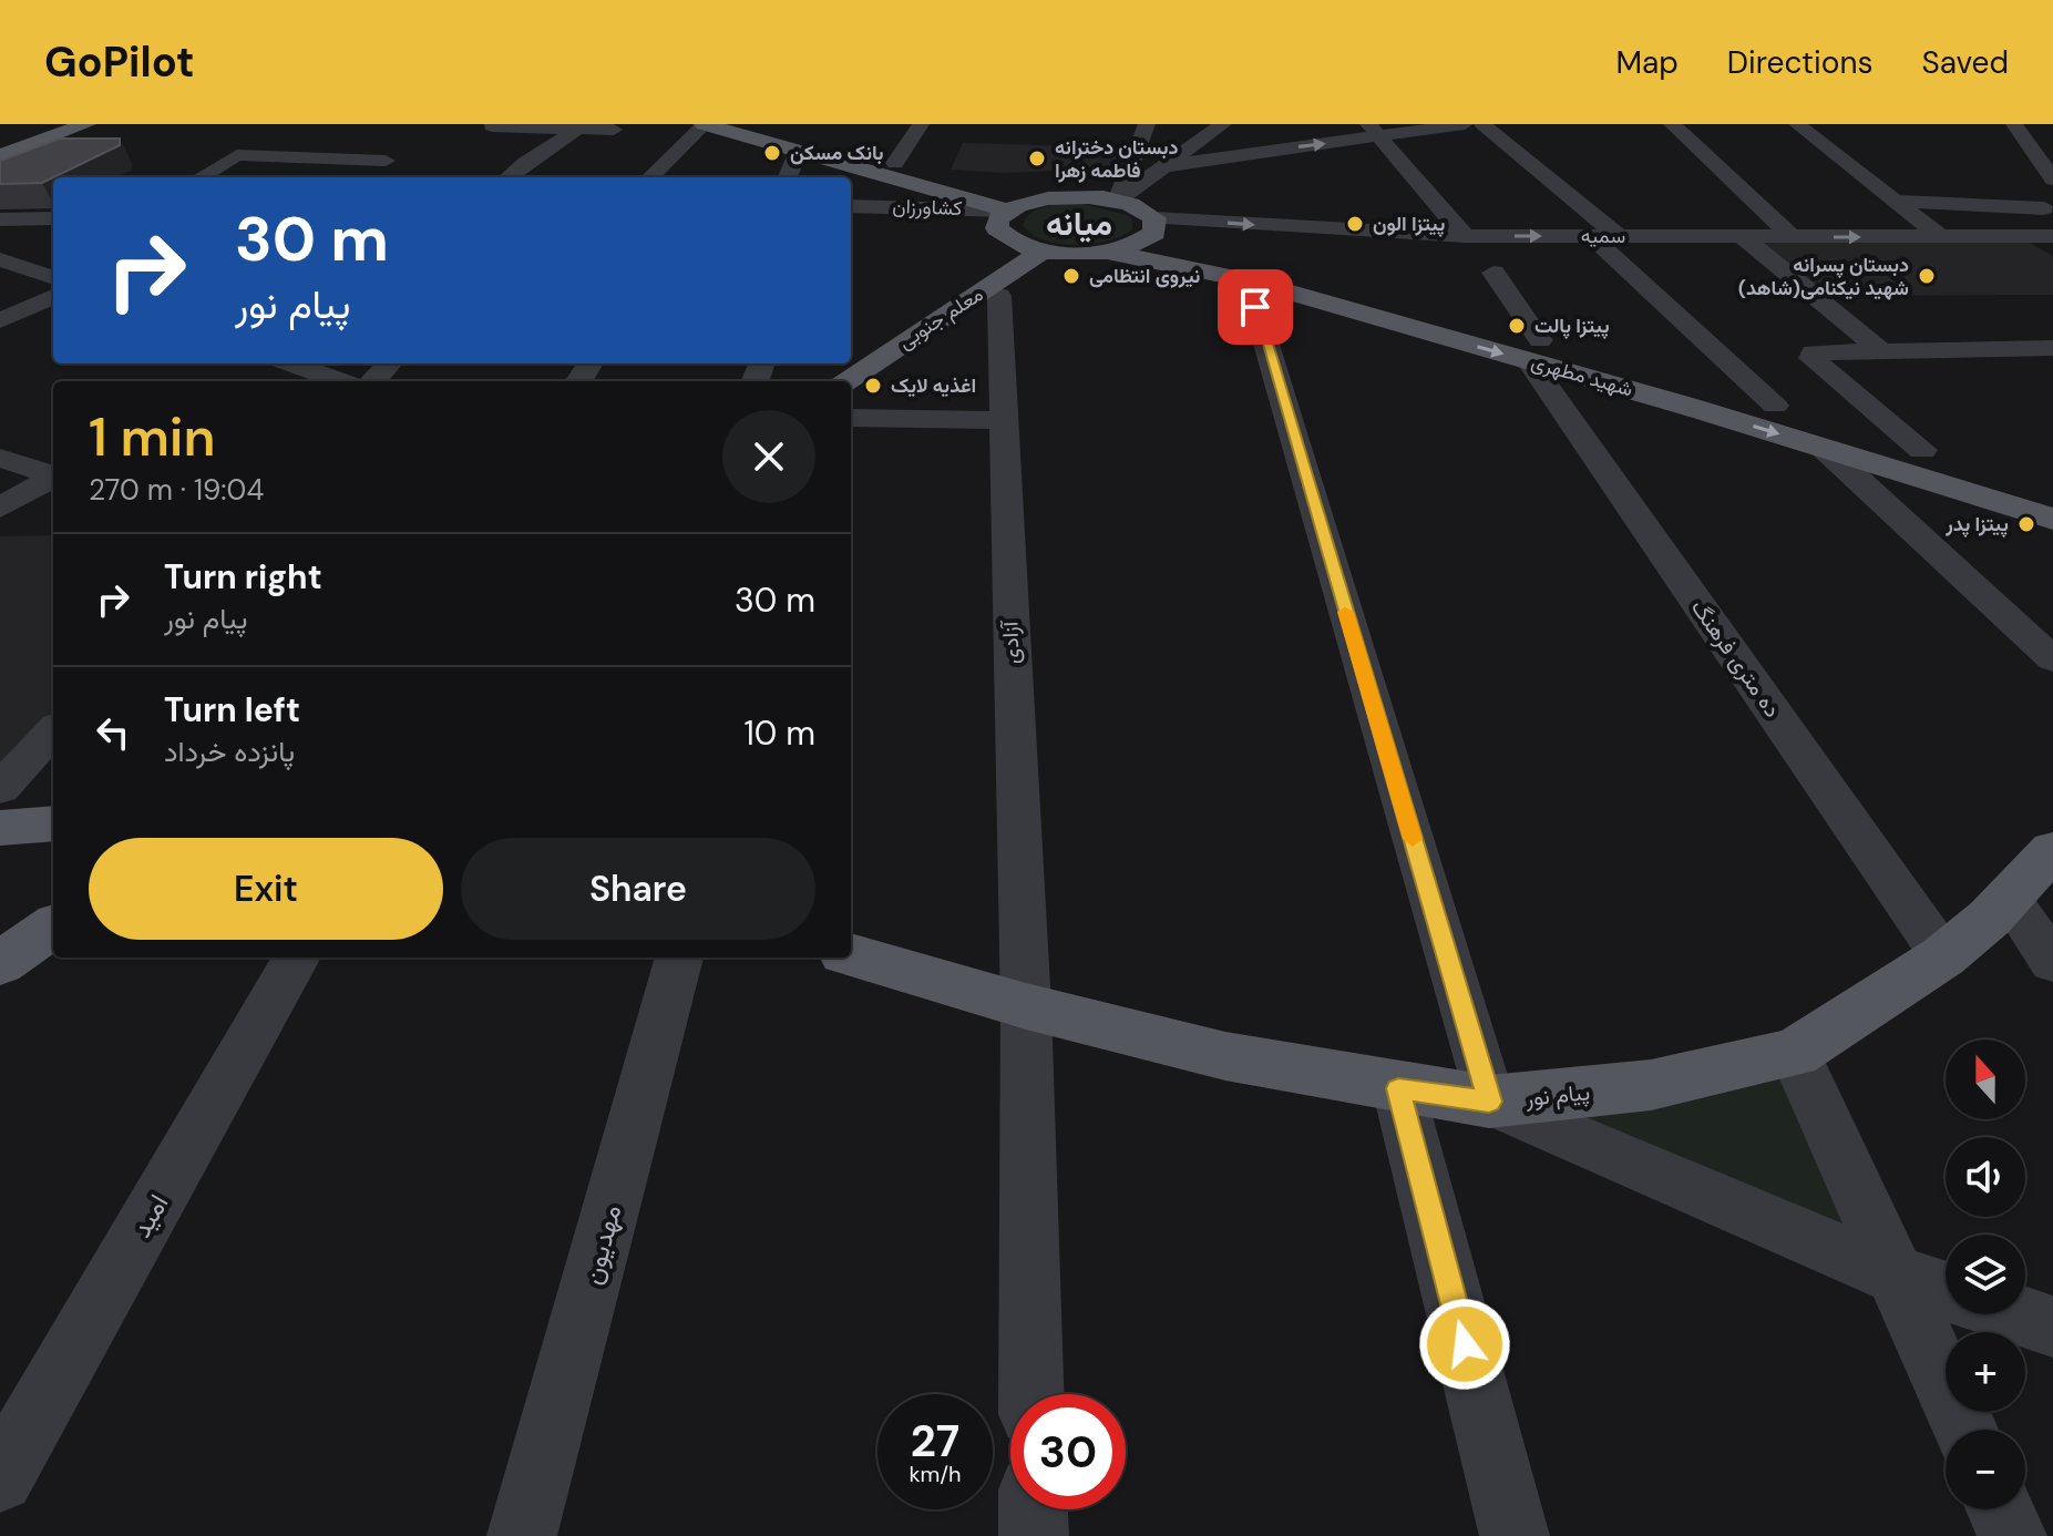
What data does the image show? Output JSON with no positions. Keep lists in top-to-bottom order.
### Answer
{
  "streets": {
    "main road": ["معلم جنوبی", "شهید مطهری", "پیام نور"],
    "street": [
      "کشاورزان",
      "سمیه",
      "آزادی",
      "ده متری فرهنگ",
      "امید",
      "مهدیون"
    ]
  },
  "crossings": [
    ["سمیه", "شهید مطهری"],
    ["معلم جنوبی", "آزادی"],
    ["شهید مطهری", "ده متری فرهنگ"],
    ["آزادی", "پیام نور"],
    ["ده متری فرهنگ", "پیام نور"]
  ],
  "districts": ["میانه"],
  "places": [
    "بانک مسکن",
    "دبستان دخترانه فاطمه زهرا",
    "پیتزا الون",
    "نیروی انتظامی",
    "دبستان پسرانه شهید نیکنامی(شاهد)",
    "پیتزا پالت",
    "اغذیه لایک",
    "پیتزا پدر"
  ],
  "north": "top",
  "page": {
    "header": "GoPilot",
    "nav": ["Map", "Directions", "Saved"],
    "turn": ["30 m", "پیام نور"],
    "heading": ["1 min", "270 m · 19:04"],
    "list": [
      {
        "name": "Turn right",
        "note": "پیام نور",
        "value": "30 m"
      },
      {
        "name": "Turn left",
        "note": "پانزده خرداد",
        "value": "10 m"
      }
    ],
    "buttons": ["Exit", "Share"],
    "map_buttons": ["+", "−"],
    "speed": "27 km/h",
    "limit": "30"
  }
}
